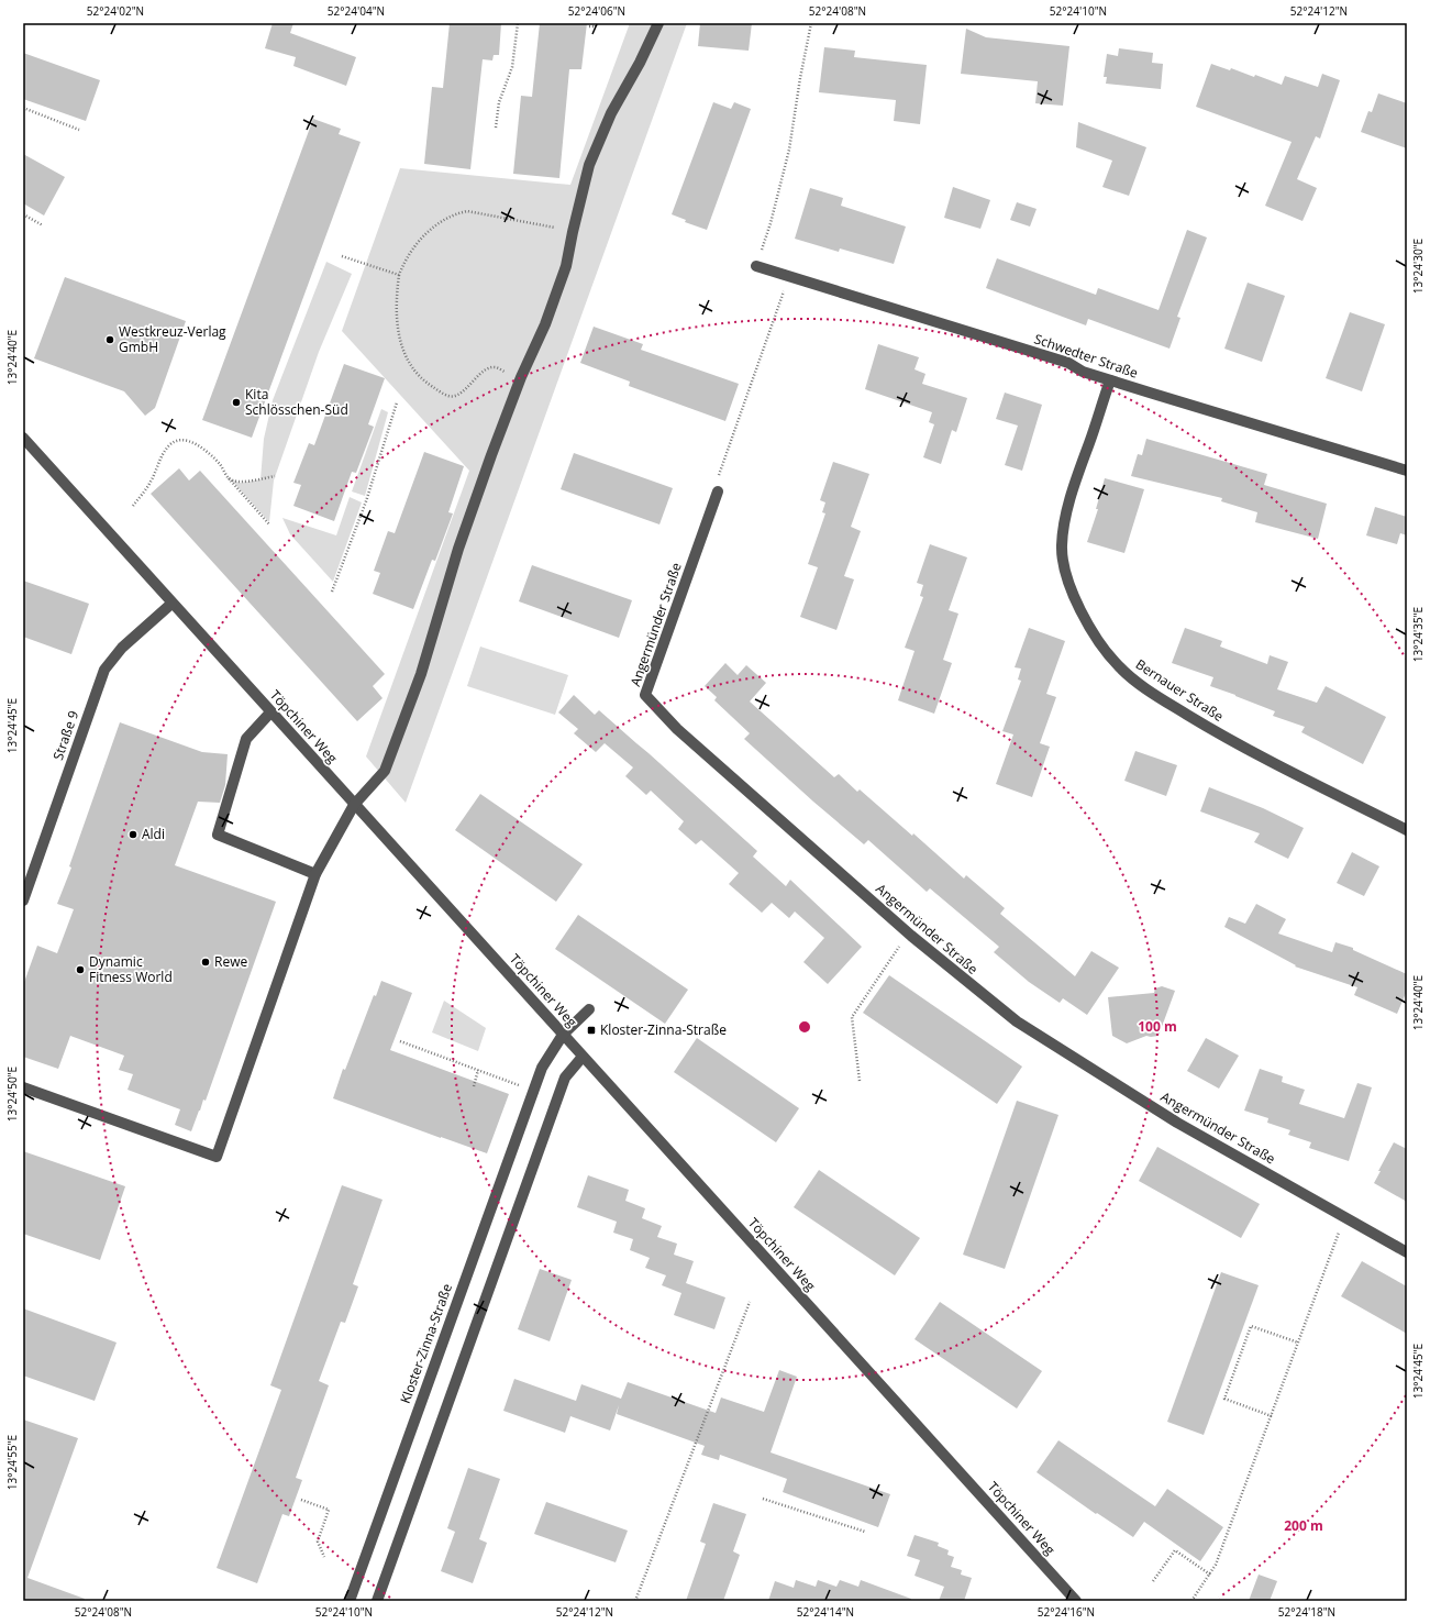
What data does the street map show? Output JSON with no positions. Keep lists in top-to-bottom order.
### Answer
{
  "streets": {
    "street": [
      "Schwedter Straße",
      "Angermünder Straße",
      "Bernauer Straße",
      "Töpchiner Weg",
      "Straße 9",
      "Kloster-Zinna-Straße"
    ]
  },
  "crossings": [
    ["Schwedter Straße", "Bernauer Straße"],
    ["Töpchiner Weg", "Straße 9"],
    ["Töpchiner Weg", "Kloster-Zinna-Straße"]
  ],
  "places": {
    "other": [
      "Westkreuz-Verlag GmbH",
      "Kita Schlösschen-Süd",
      "Aldi",
      "Rewe",
      "Dynamic Fitness World"
    ],
    "transit": ["Kloster-Zinna-Straße"]
  },
  "coordinates": [
    "52°24'02\"N",
    "52°24'04\"N",
    "52°24'06\"N",
    "52°24'08\"N",
    "52°24'10\"N",
    "52°24'12\"N",
    "13°24'30\"E",
    "13°24'40\"E",
    "13°24'35\"E",
    "13°24'45\"E",
    "13°24'50\"E",
    "13°24'55\"E",
    "52°24'14\"N",
    "52°24'16\"N",
    "52°24'18\"N"
  ],
  "rings": ["100 m", "200 m"]
}
